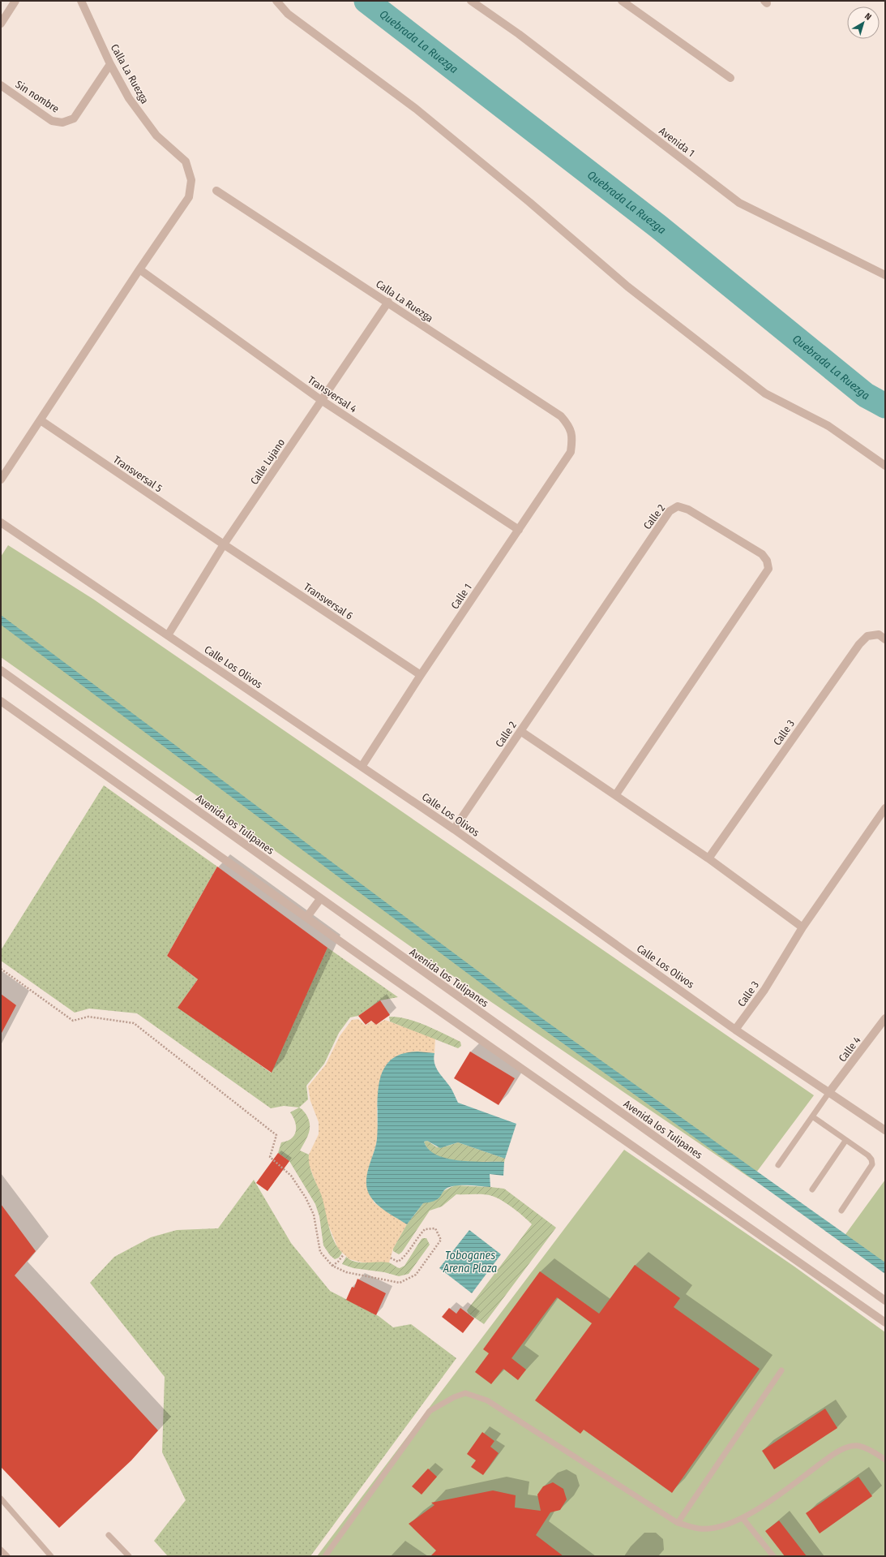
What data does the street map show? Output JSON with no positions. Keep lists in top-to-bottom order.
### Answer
{
  "streets": {
    "street": [
      "Calla La Ruezga",
      "Sin nombre",
      "Avenida 1",
      "Transversal 4",
      "Calle Lujano",
      "Transversal 5",
      "Calle 2",
      "Calle 1",
      "Transversal 6",
      "Calle Los Olivos",
      "Calle 3",
      "Avenida los Tulipanes",
      "Calle 4"
    ]
  },
  "crossings": [
    ["Calla La Ruezga", "Sin nombre"],
    ["Calla La Ruezga", "Transversal 4"],
    ["Calla La Ruezga", "Calle Lujano"],
    ["Calla La Ruezga", "Calle 1"],
    ["Transversal 4", "Calle Lujano"],
    ["Transversal 4", "Calle 1"],
    ["Calle Lujano", "Transversal 5"],
    ["Calle Lujano", "Transversal 6"],
    ["Calle Lujano", "Calle Los Olivos"],
    ["Transversal 5", "Transversal 6"],
    ["Calle 2", "Calle Los Olivos"],
    ["Calle 1", "Transversal 6"],
    ["Calle 1", "Calle Los Olivos"],
    ["Calle Los Olivos", "Calle 3"],
    ["Calle Los Olivos", "Calle 4"]
  ],
  "water": ["Quebrada La Ruezga", "Toboganes Arena Plaza"],
  "north": "top right"
}
